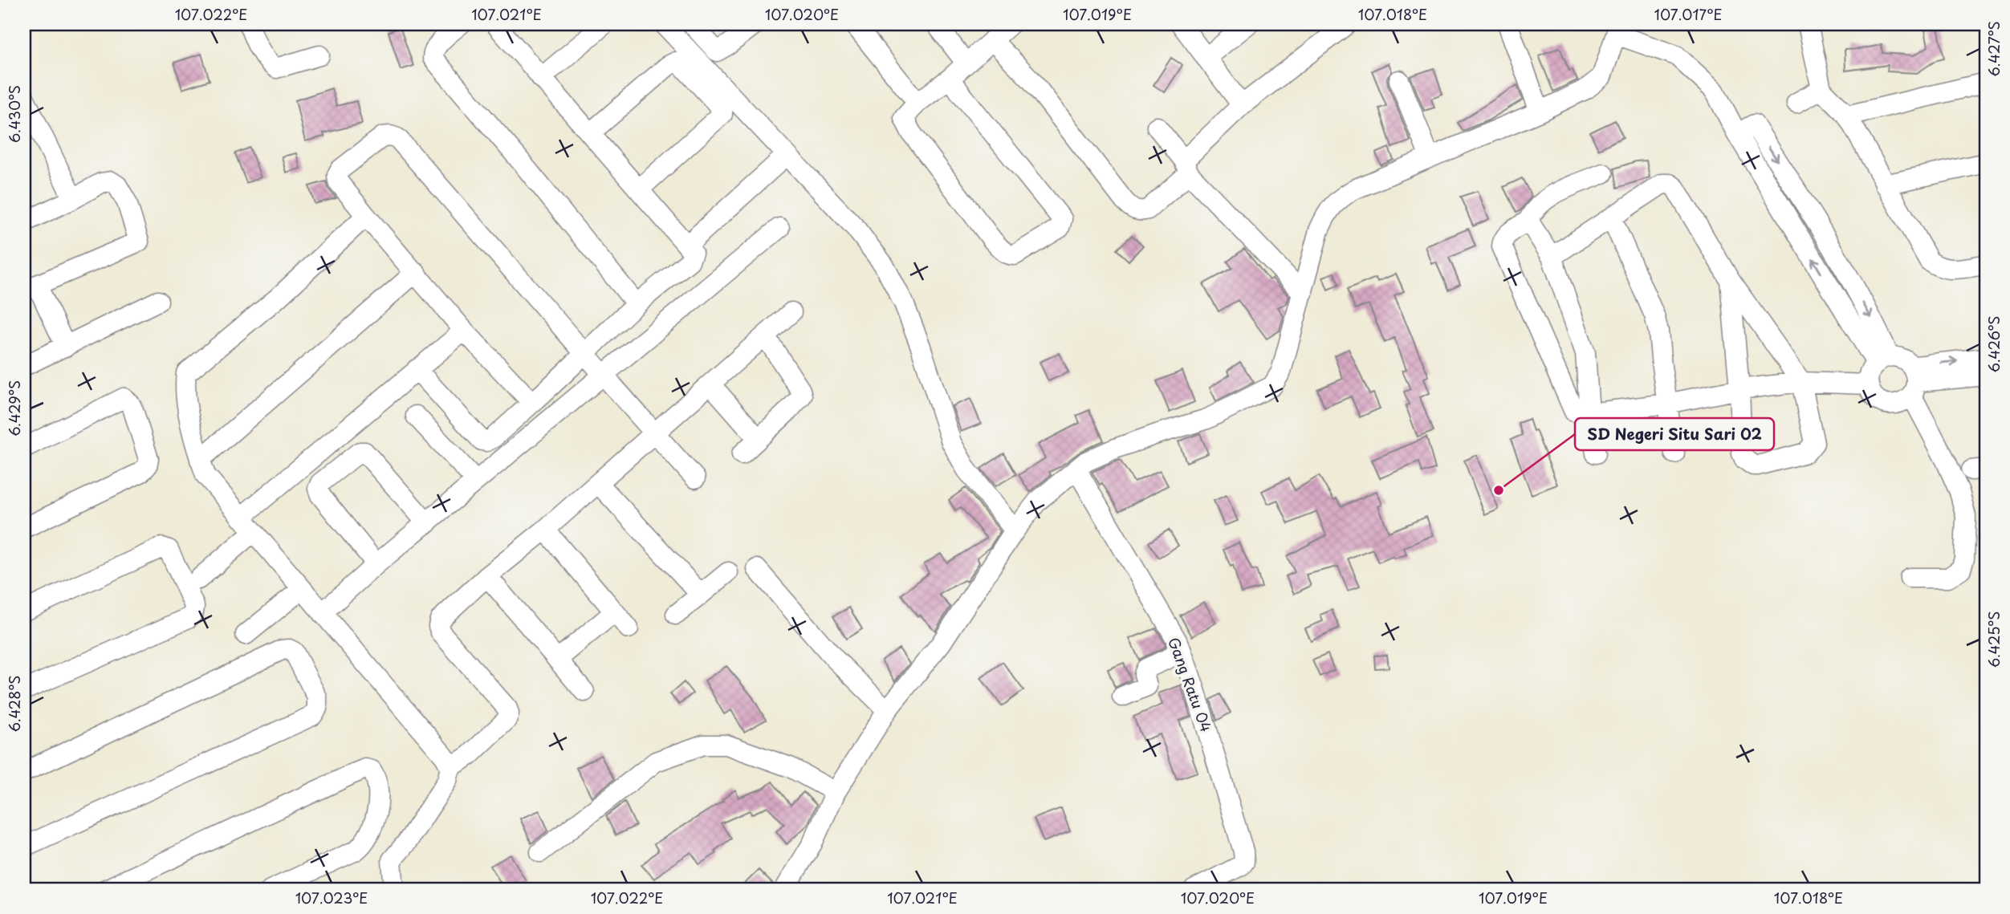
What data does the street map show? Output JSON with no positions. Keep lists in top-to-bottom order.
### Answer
{
  "streets": {
    "street": ["Gang Ratu 04"]
  },
  "places": ["SD Negeri Situ Sari 02"],
  "coordinates": [
    "107.022°E",
    "107.021°E",
    "107.020°E",
    "107.019°E",
    "107.018°E",
    "107.017°E",
    "6.427°S",
    "6.430°S",
    "6.426°S",
    "6.429°S",
    "6.425°S",
    "6.428°S",
    "107.023°E"
  ]
}
